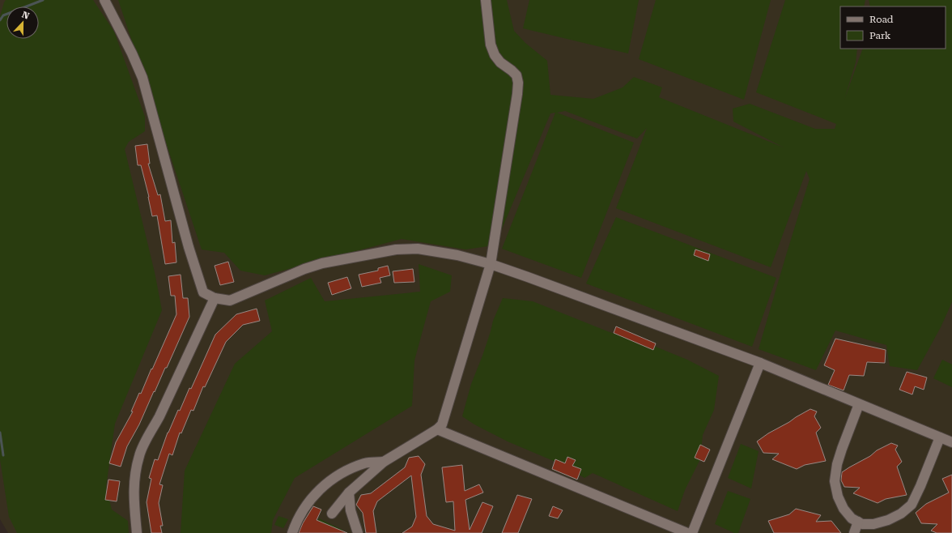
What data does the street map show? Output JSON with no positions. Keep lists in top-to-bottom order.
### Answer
{
  "legend": ["Road", "Park"],
  "north": "top"
}
